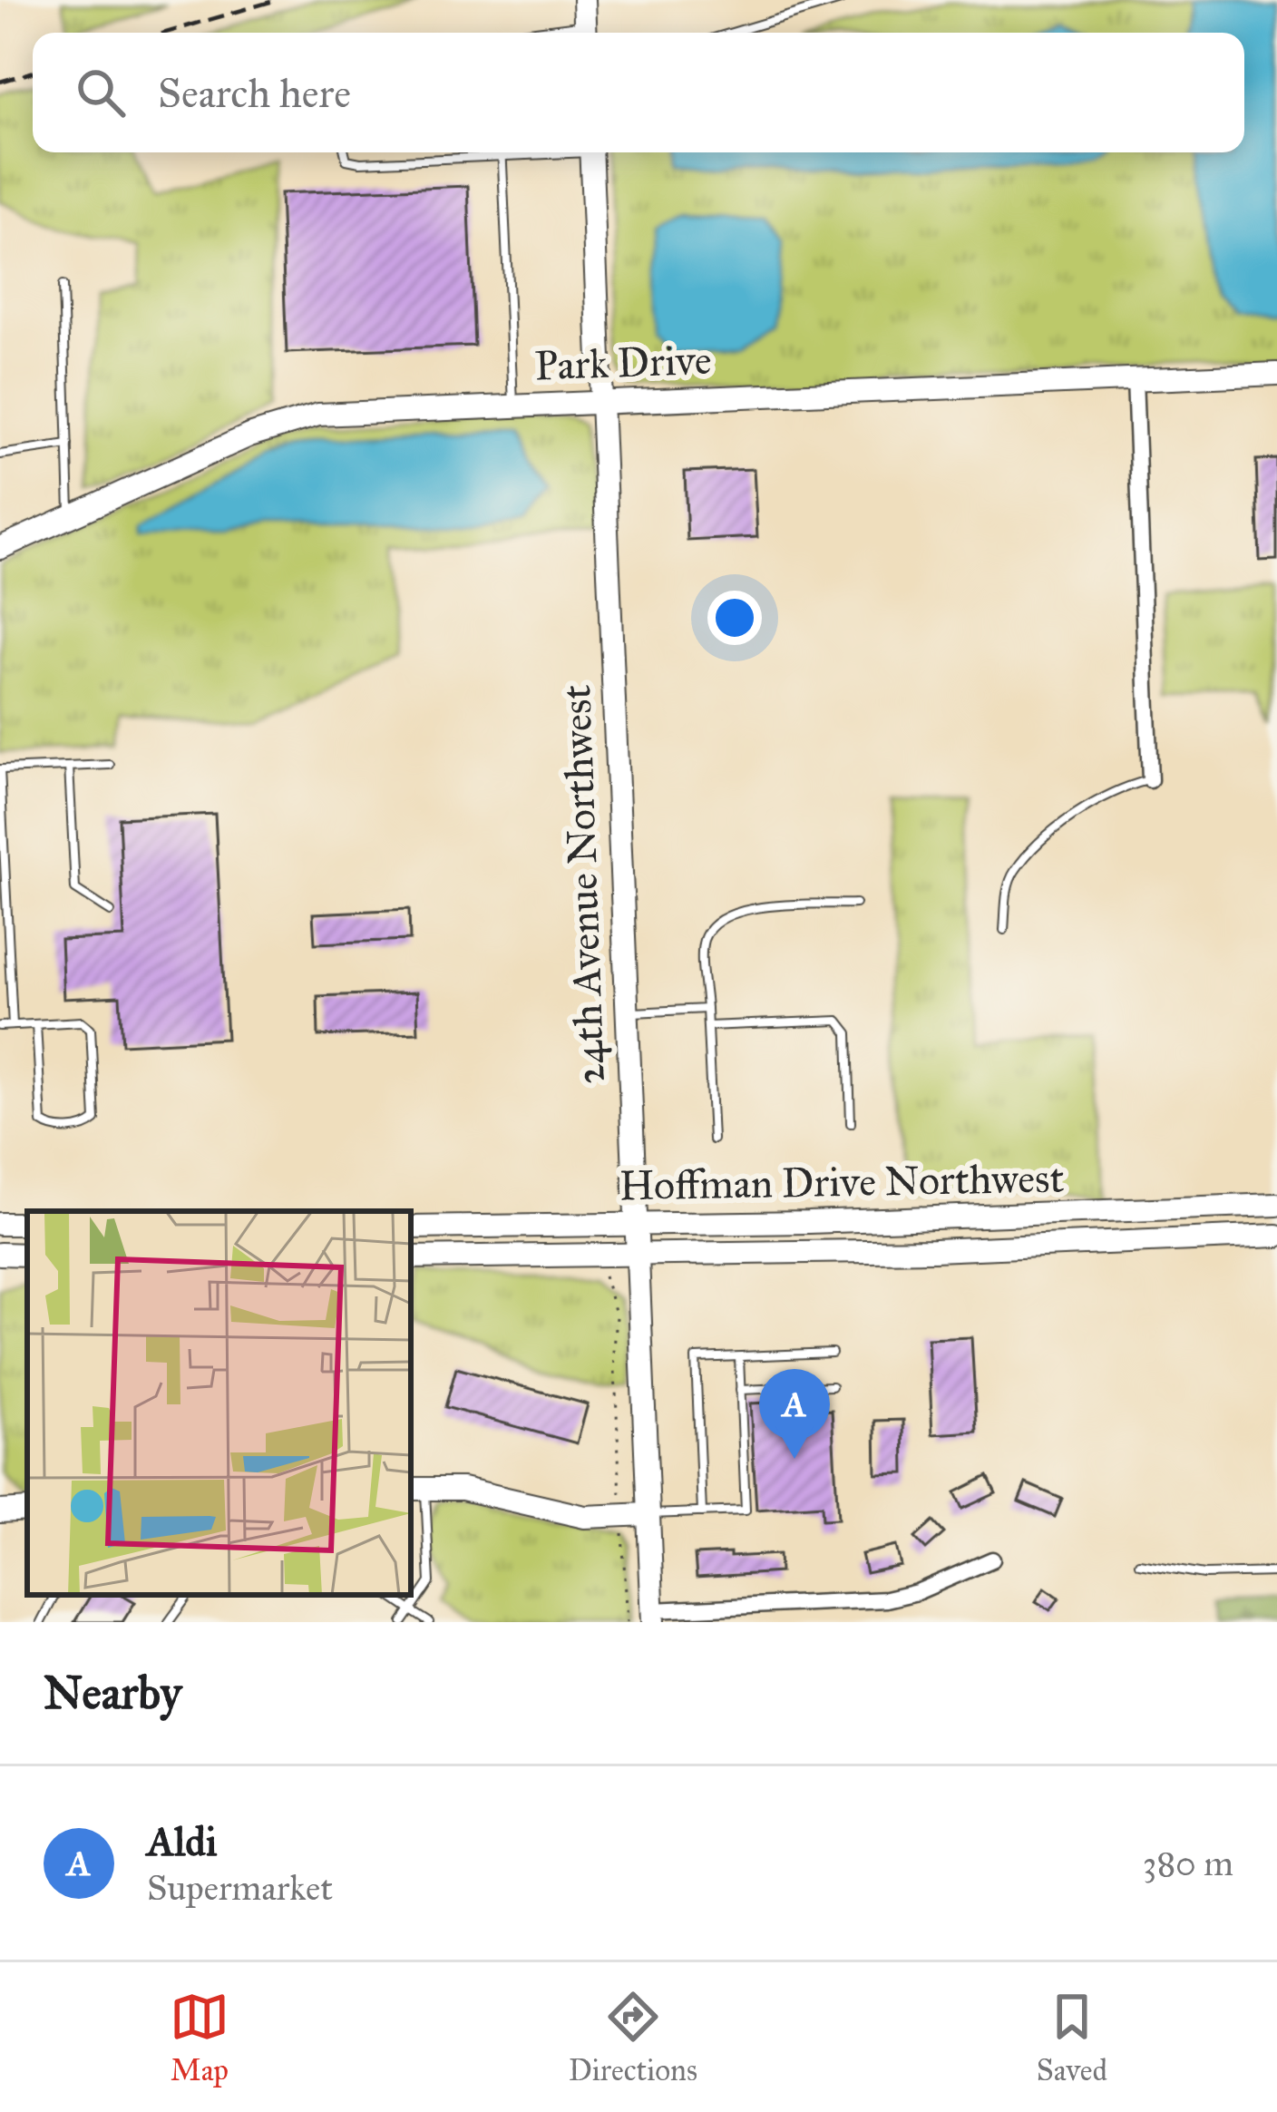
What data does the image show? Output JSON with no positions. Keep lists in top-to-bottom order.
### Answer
{
  "streets": {
    "street": ["Park Drive", "24th Avenue Northwest", "Hoffman Drive Northwest"]
  },
  "crossings": [
    ["Park Drive", "24th Avenue Northwest"],
    ["24th Avenue Northwest", "Hoffman Drive Northwest"]
  ],
  "page": {
    "search": "Search here",
    "pins": "A",
    "heading": "Nearby",
    "list": [
      {
        "mark": "A",
        "name": "Aldi",
        "note": "Supermarket",
        "value": "380 m"
      }
    ],
    "nav": ["Map", "Directions", "Saved"]
  }
}
